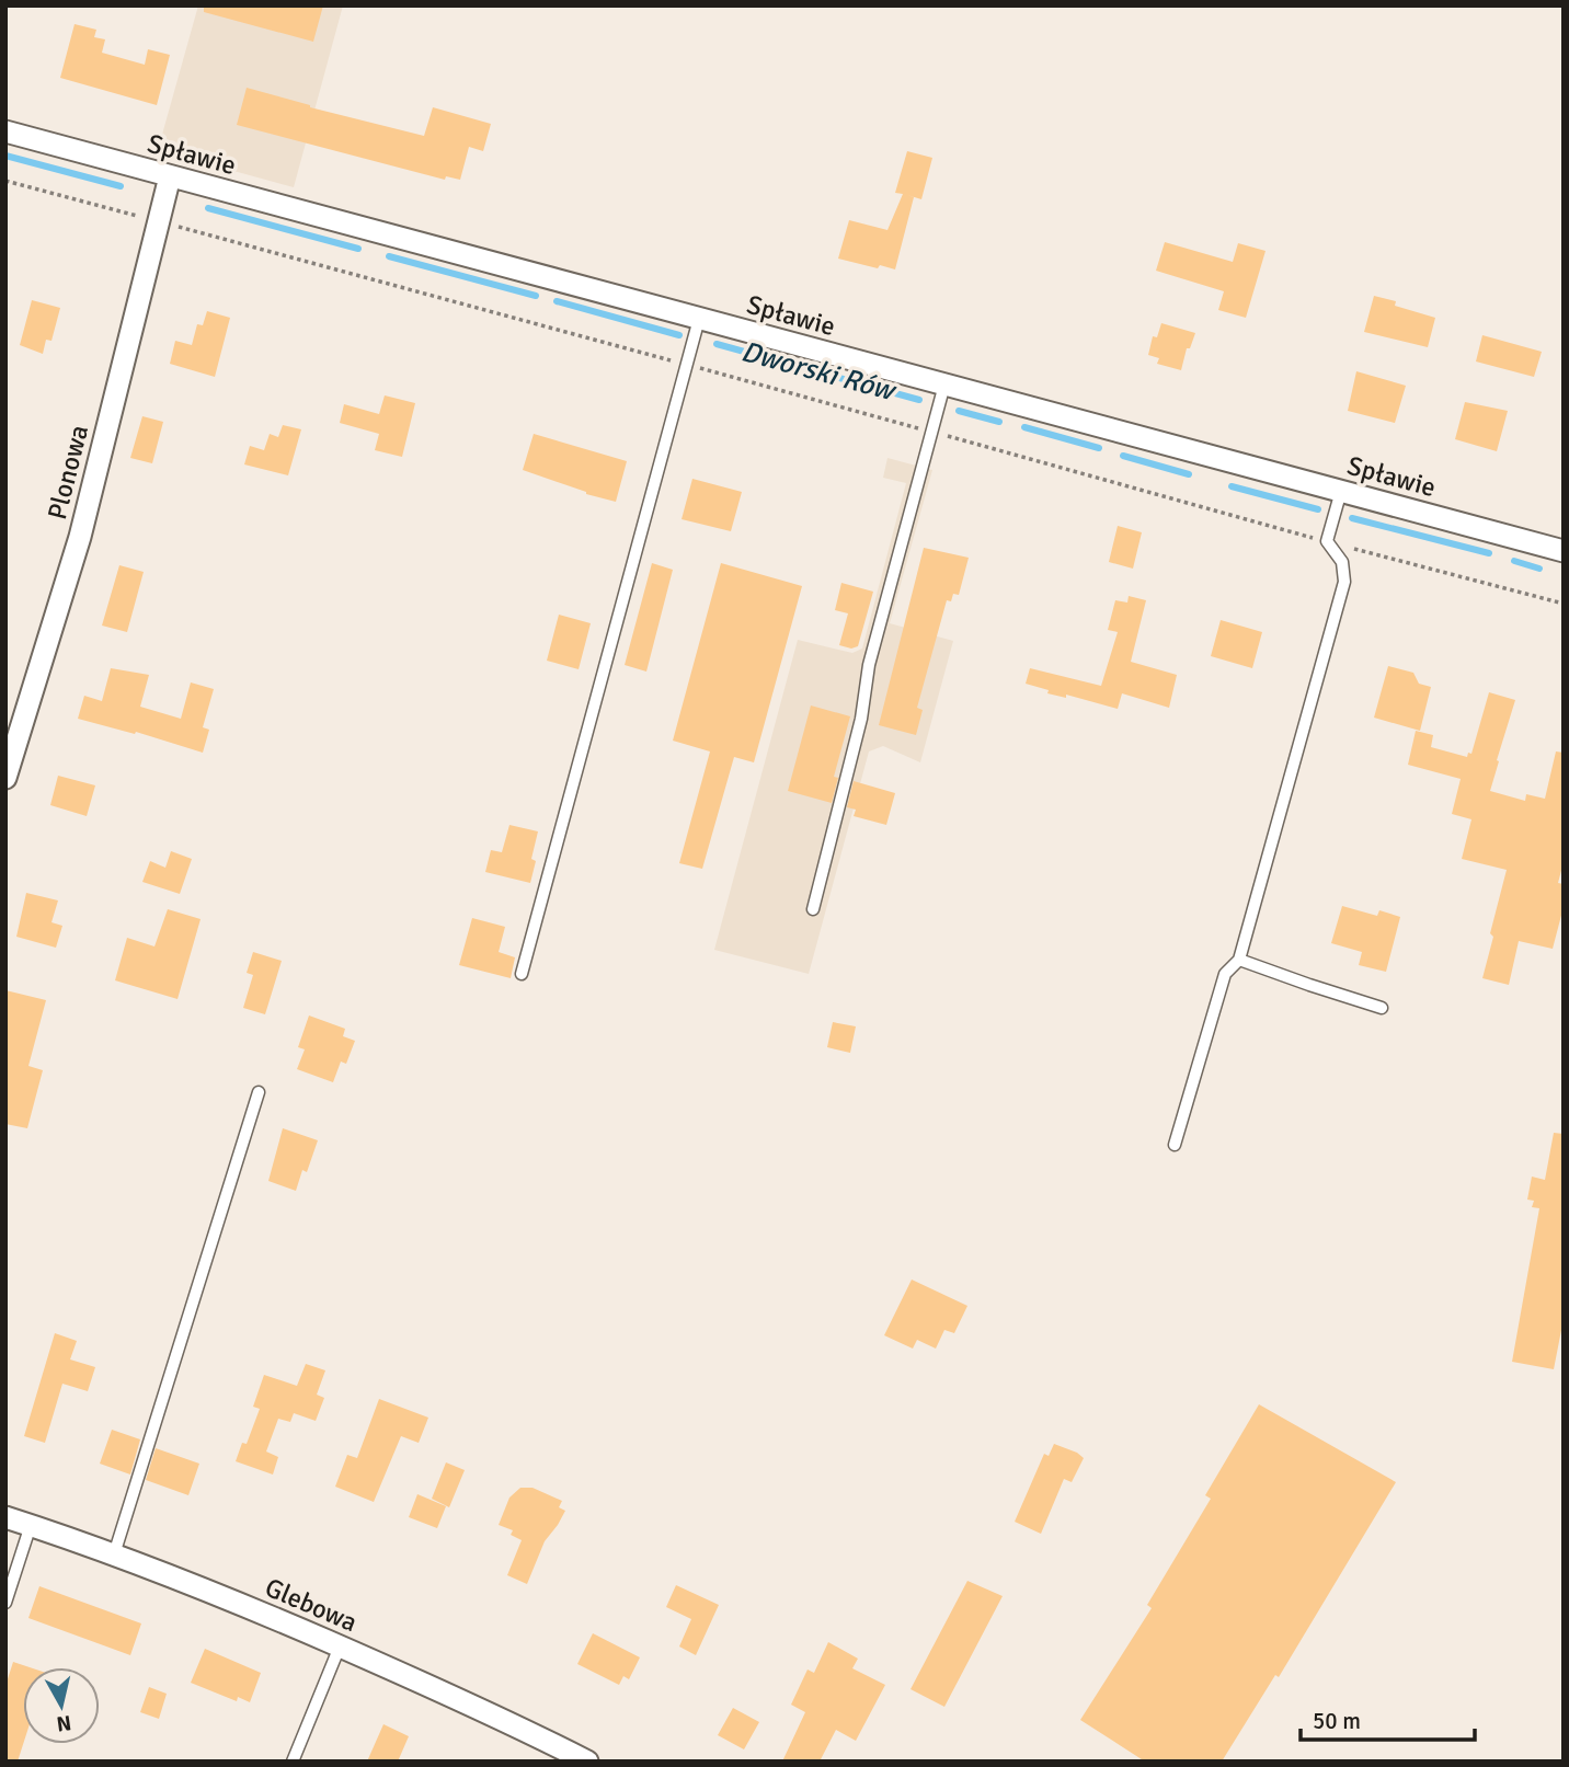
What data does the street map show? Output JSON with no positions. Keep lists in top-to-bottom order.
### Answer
{
  "streets": {
    "street": ["Spławie", "Plonowa", "Glebowa"]
  },
  "crossings": [
    ["Spławie", "Plonowa"]
  ],
  "water": ["Dworski Rów"],
  "scale_bar": "50 m",
  "north": "bottom"
}
